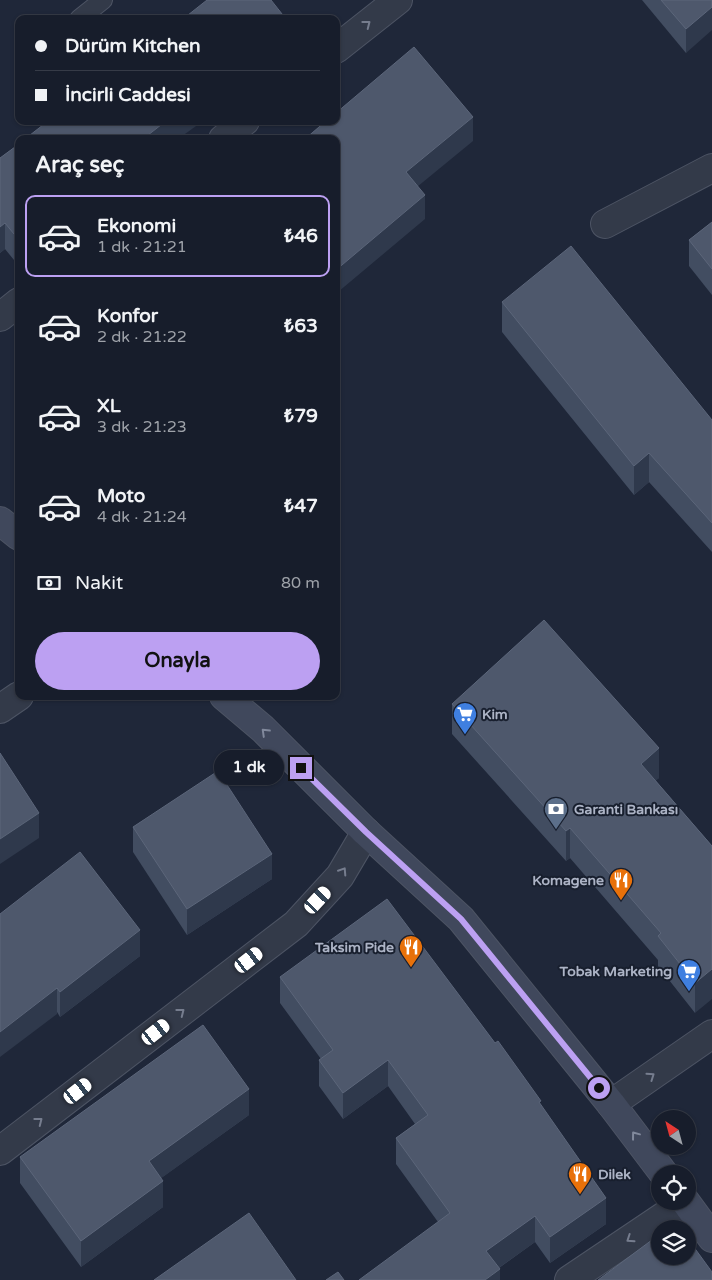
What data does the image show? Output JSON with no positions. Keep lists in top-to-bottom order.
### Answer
{
  "places": {
    "supermarket": ["Kim", "Tobak Marketing"],
    "bank": ["Garanti Bankası"],
    "restaurant": ["Komagene", "Taksim Pide", "Dilek"]
  },
  "north": "top left",
  "page": {
    "banner": ["Dürüm Kitchen", "İncirli Caddesi"],
    "heading": "Araç seç",
    "list": [
      {
        "name": "Ekonomi",
        "note": "1 dk · 21:21",
        "value": "₺46"
      },
      {
        "name": "Konfor",
        "note": "2 dk · 21:22",
        "value": "₺63"
      },
      {
        "name": "XL",
        "note": "3 dk · 21:23",
        "value": "₺79"
      },
      {
        "name": "Moto",
        "note": "4 dk · 21:24",
        "value": "₺47"
      }
    ],
    "pay": ["Nakit", "80 m"],
    "buttons": "Onayla",
    "bubble": "1 dk"
  }
}
